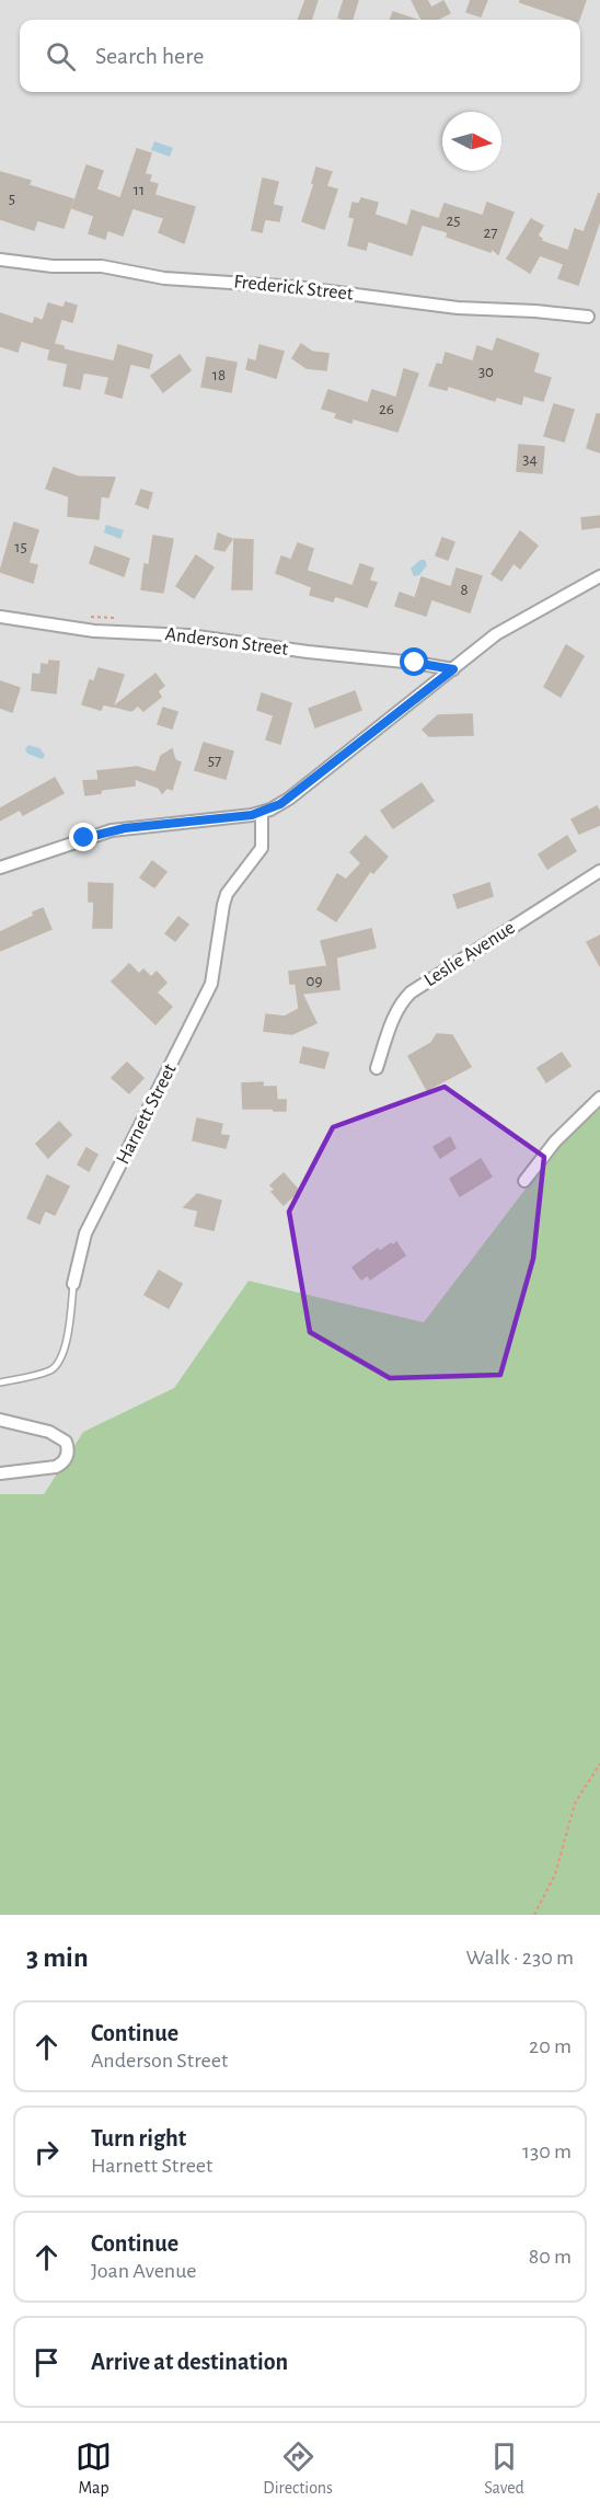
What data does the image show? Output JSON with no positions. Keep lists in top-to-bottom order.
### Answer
{
  "streets": {
    "street": [
      "Frederick Street",
      "Anderson Street",
      "Leslie Avenue",
      "Harnett Street"
    ]
  },
  "house_numbers": [
    "11",
    "5",
    "25",
    "27",
    "30",
    "18",
    "26",
    "34",
    "15",
    "8",
    "57",
    "09"
  ],
  "north": "right",
  "page": {
    "search": "Search here",
    "heading": ["3 min", "Walk · 230 m"],
    "list": [
      ["Continue", "Anderson Street", "20 m"],
      ["Turn right", "Harnett Street", "130 m"],
      ["Continue", "Joan Avenue", "80 m"],
      "Arrive at destination"
    ],
    "nav": ["Map", "Directions", "Saved"]
  }
}
